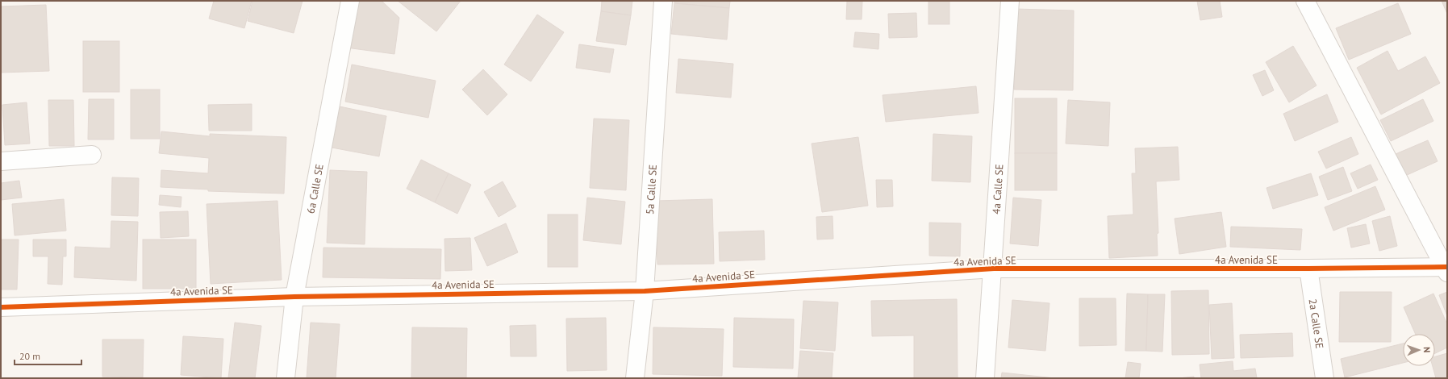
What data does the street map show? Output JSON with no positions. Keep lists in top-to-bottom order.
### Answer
{
  "streets": {
    "street": [
      "6a Calle SE",
      "5a Calle SE",
      "4a Calle SE",
      "4a Avenida SE",
      "2a Calle SE"
    ]
  },
  "crossings": [
    ["6a Calle SE", "4a Avenida SE"],
    ["5a Calle SE", "4a Avenida SE"],
    ["4a Calle SE", "4a Avenida SE"],
    ["4a Avenida SE", "2a Calle SE"]
  ],
  "scale_bar": "20 m",
  "north": "right"
}
